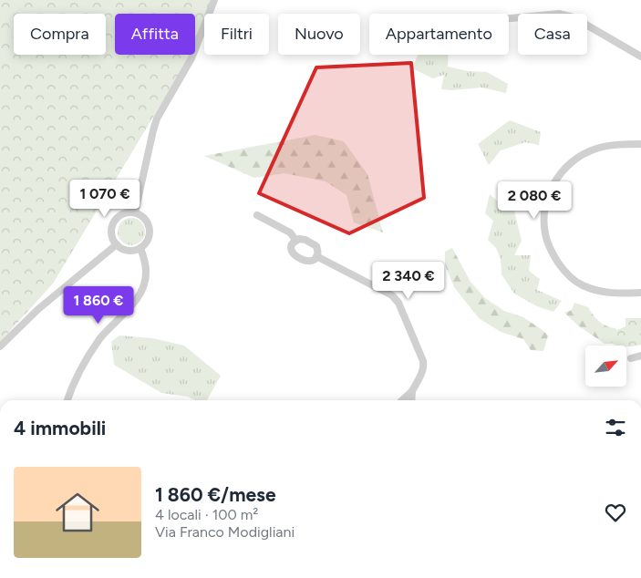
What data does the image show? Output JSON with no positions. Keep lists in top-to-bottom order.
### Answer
{
  "north": "top right",
  "page": {
    "chip": [
      "Compra",
      "Affitta",
      "Filtri",
      "Nuovo",
      "Appartamento",
      "Casa"
    ],
    "price": [
      "1 070 €",
      "2 080 €",
      "2 340 €",
      "1 860 €"
    ],
    "heading": "4 immobili",
    "list": [
      {
        "name": "1 860 €/mese",
        "note": "4 locali · 100 m² · Via Franco Modigliani"
      }
    ]
  }
}
